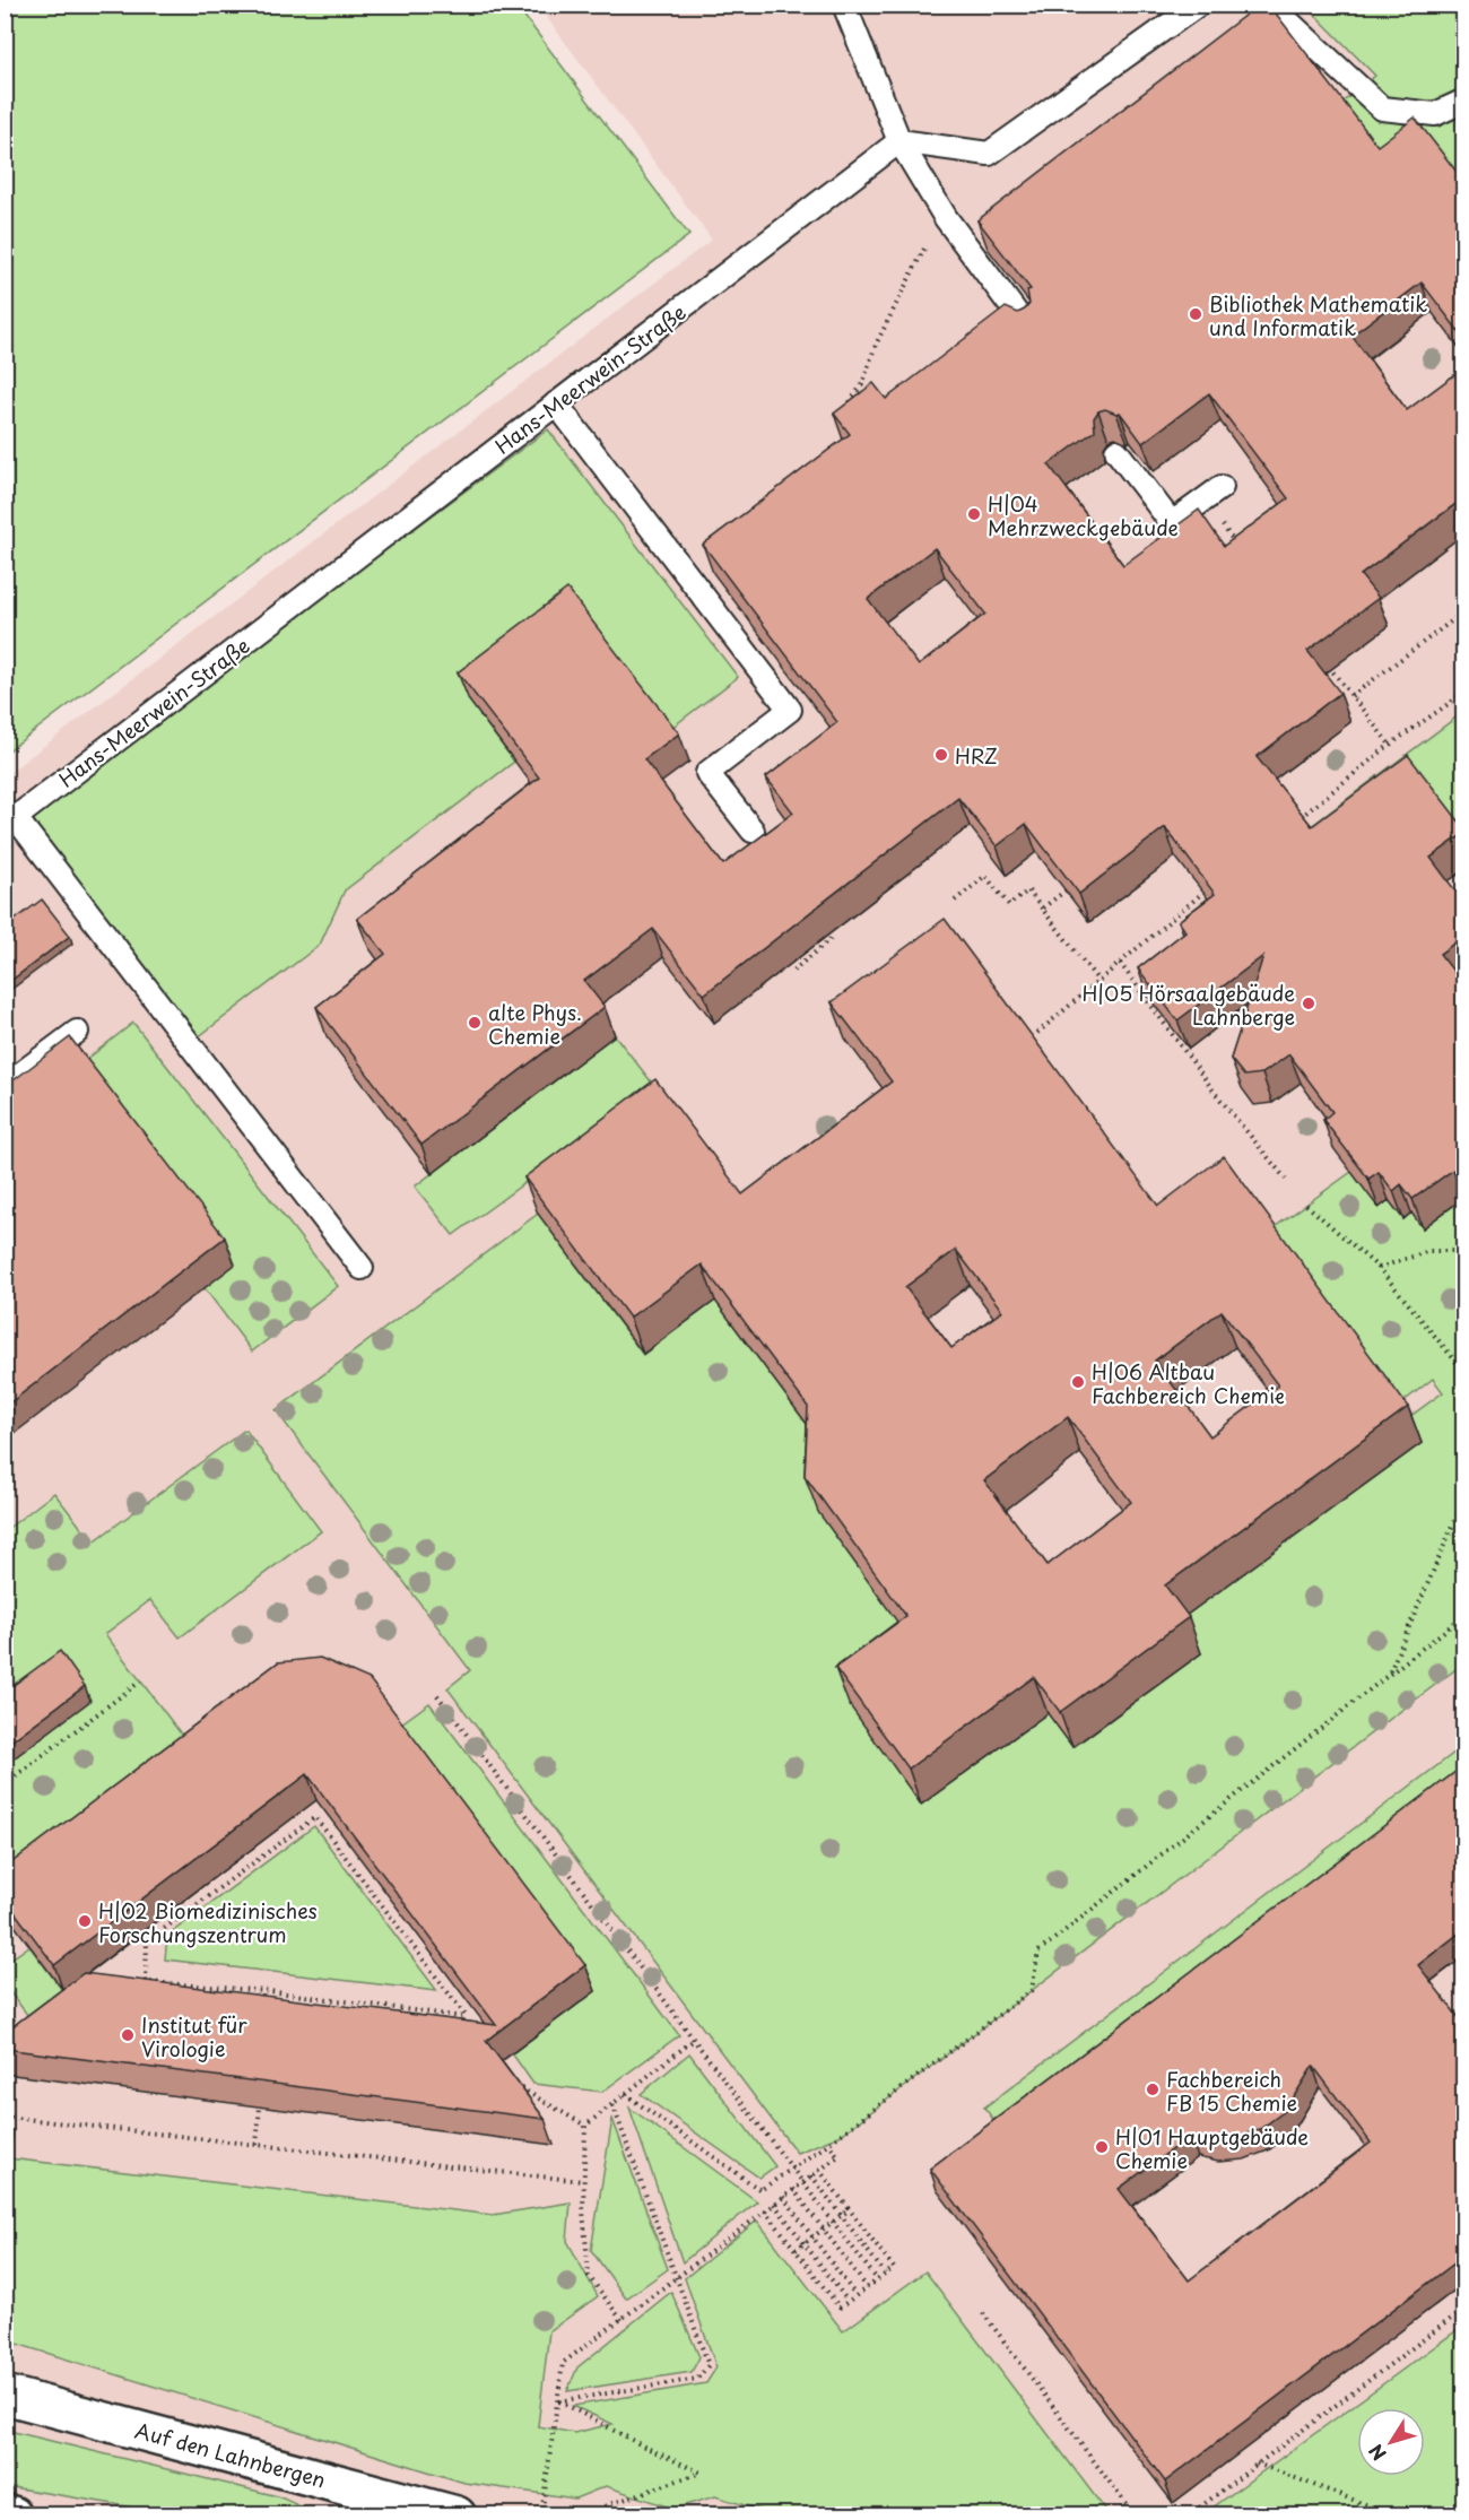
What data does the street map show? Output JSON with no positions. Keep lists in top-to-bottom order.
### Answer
{
  "streets": {
    "main road": ["Auf den Lahnbergen"],
    "lane": ["Hans-Meerwein-Straße"]
  },
  "places": [
    "Bibliothek Mathematik und Informatik",
    "H|04 Mehrzweckgebäude",
    "HRZ",
    "H|05 Hörsaalgebäude Lahnberge",
    "alte Phys. Chemie",
    "H|06 Altbau Fachbereich Chemie",
    "H|02 Biomedizinisches Forschungszentrum",
    "Institut für Virologie",
    "Fachbereich FB 15 Chemie",
    "H|01 Hauptgebäude Chemie"
  ],
  "north": "bottom left"
}
